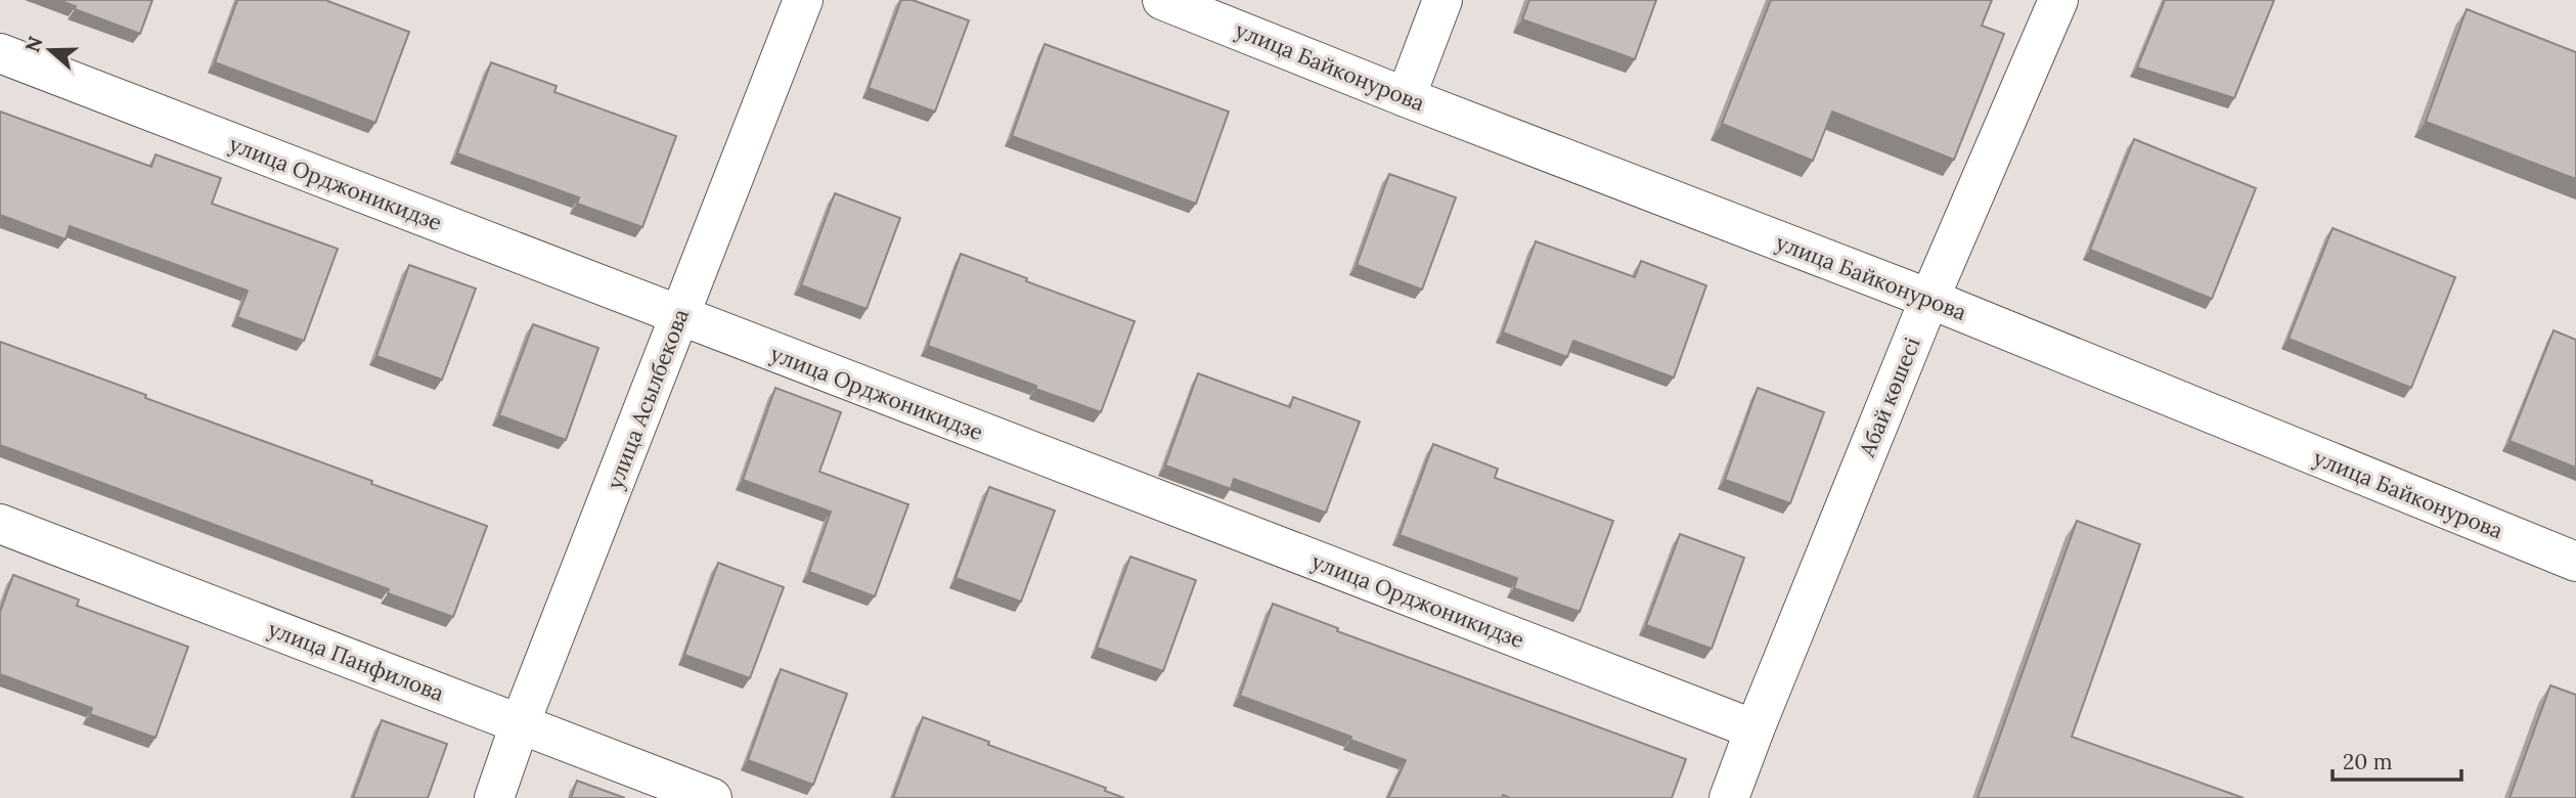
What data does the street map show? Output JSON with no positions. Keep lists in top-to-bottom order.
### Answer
{
  "streets": {
    "street": [
      "улица Байконурова",
      "улица Орджоникидзе",
      "Абай көшесі",
      "улица Асылбекова",
      "улица Панфилова"
    ]
  },
  "crossings": [
    ["улица Байконурова", "Абай көшесі"],
    ["улица Орджоникидзе", "Абай көшесі"],
    ["улица Орджоникидзе", "улица Асылбекова"],
    ["улица Асылбекова", "улица Панфилова"]
  ],
  "scale_bar": "20 m",
  "north": "left"
}
